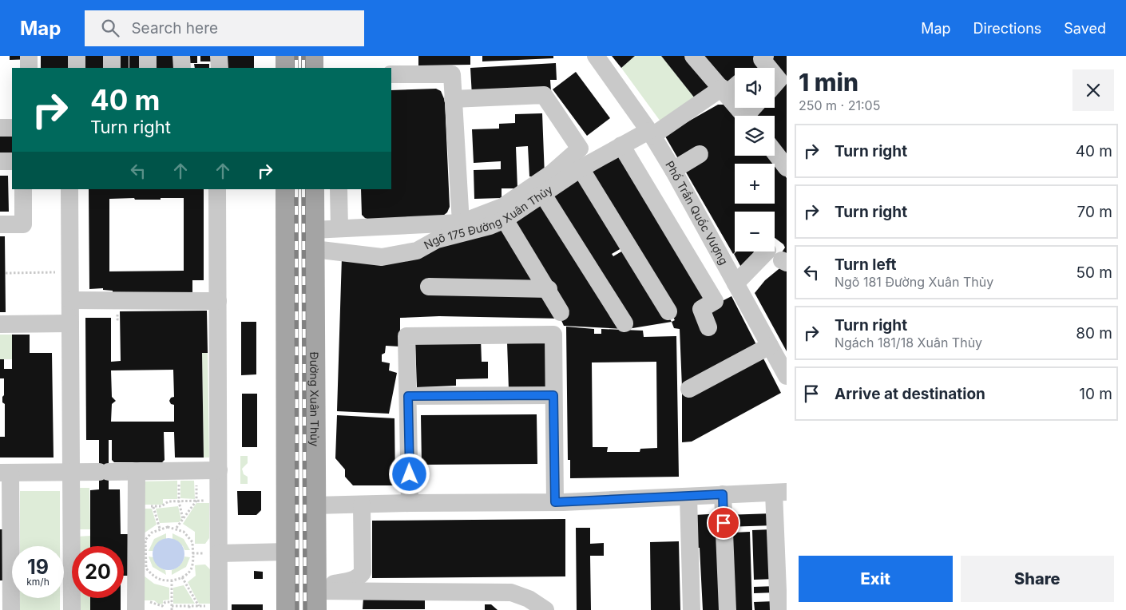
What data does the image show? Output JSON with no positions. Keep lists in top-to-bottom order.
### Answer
{
  "streets": {
    "main road": ["Đường Xuân Thủy"],
    "street": ["Phố Trần Quốc Vượng", "Ngõ 175 Đường Xuân Thủy"]
  },
  "crossings": [
    ["Phố Trần Quốc Vượng", "Ngõ 175 Đường Xuân Thủy"],
    ["Ngõ 175 Đường Xuân Thủy", "Đường Xuân Thủy"]
  ],
  "page": {
    "header": "Map",
    "search": "Search here",
    "nav": ["Map", "Directions", "Saved"],
    "heading": ["1 min", "250 m · 21:05"],
    "map_buttons": ["+", "−"],
    "turn": ["40 m", "Turn right"],
    "list": [
      {
        "name": "Turn right",
        "value": "40 m"
      },
      {
        "name": "Turn right",
        "value": "70 m"
      },
      {
        "name": "Turn left",
        "note": "Ngõ 181 Đường Xuân Thủy",
        "value": "50 m"
      },
      {
        "name": "Turn right",
        "note": "Ngách 181/18 Xuân Thủy",
        "value": "80 m"
      },
      {
        "name": "Arrive at destination",
        "value": "10 m"
      }
    ],
    "speed": "19 km/h",
    "limit": "20",
    "buttons": ["Exit", "Share"]
  }
}
